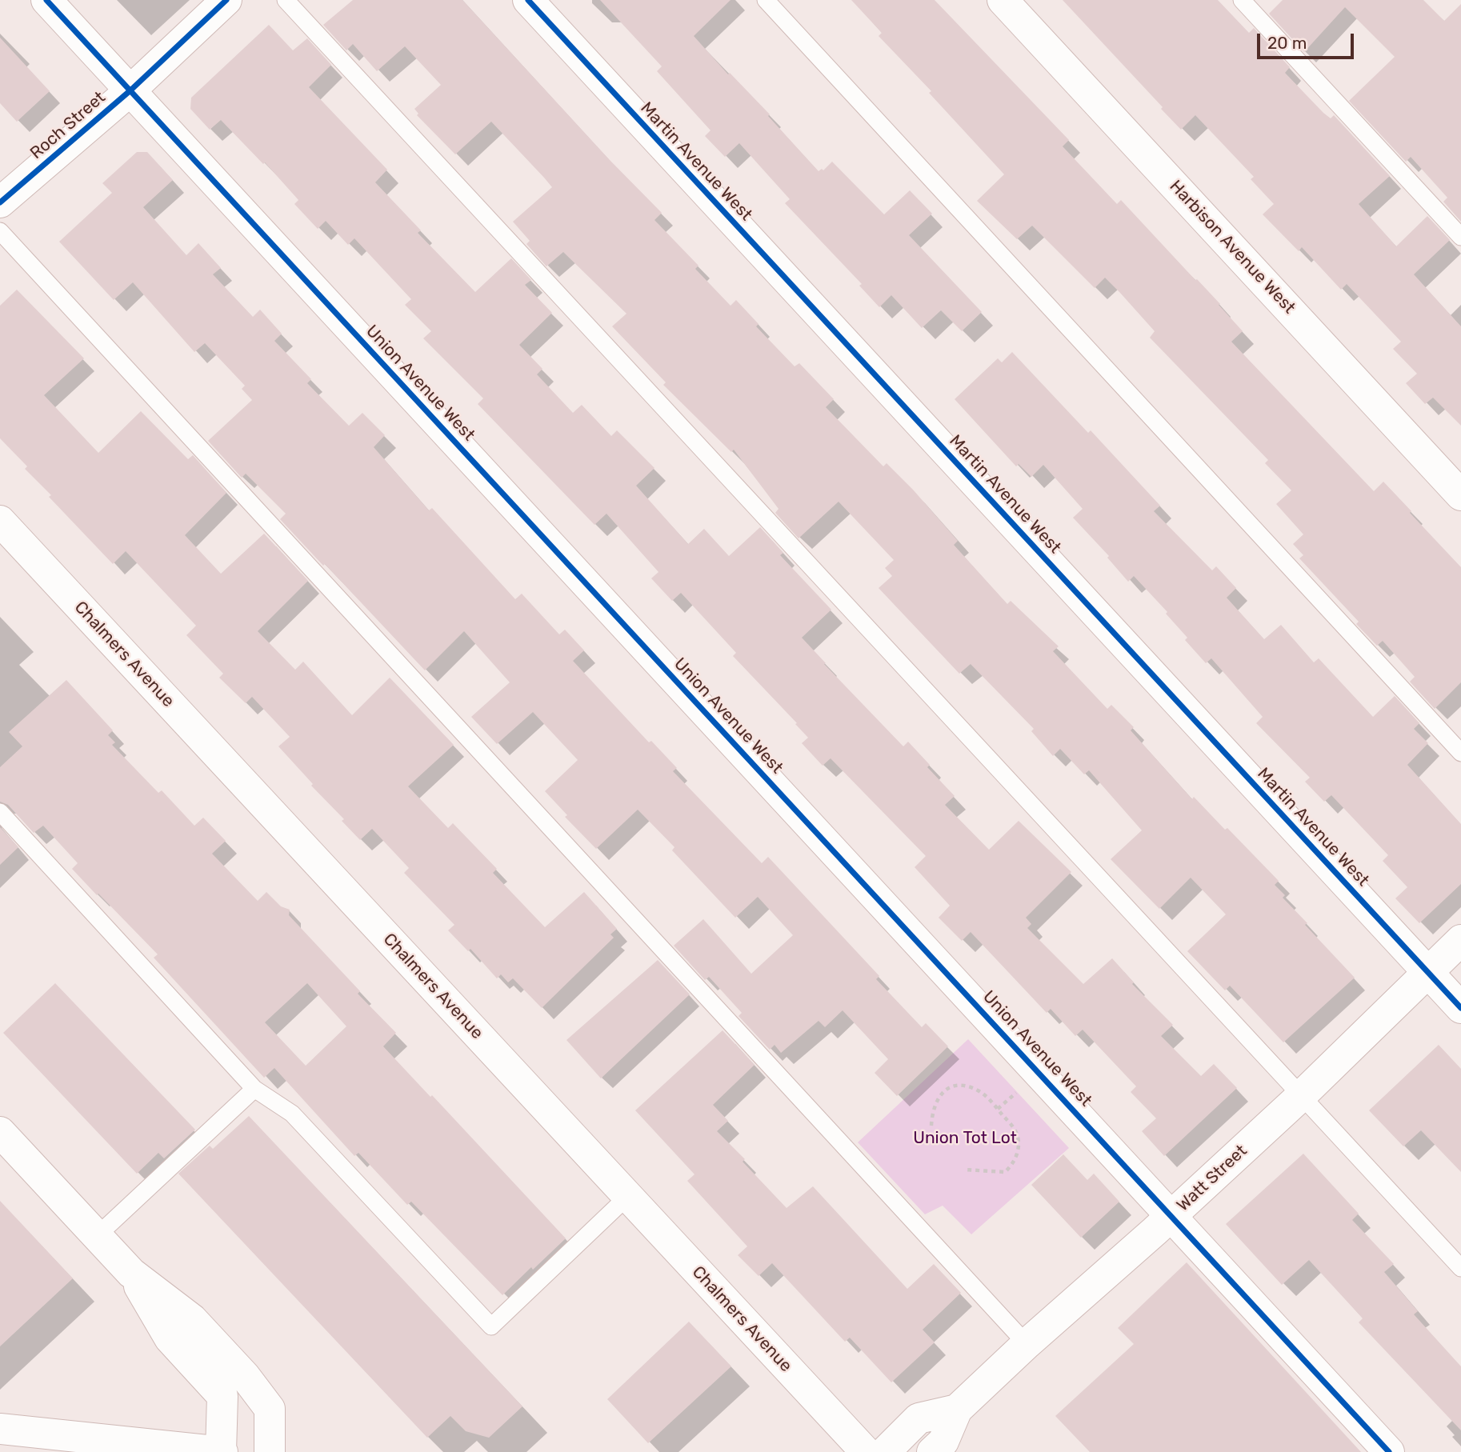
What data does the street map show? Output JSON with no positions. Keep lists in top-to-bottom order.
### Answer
{
  "streets": {
    "street": [
      "Roch Street",
      "Martin Avenue West",
      "Harbison Avenue West",
      "Union Avenue West",
      "Chalmers Avenue",
      "Watt Street"
    ]
  },
  "crossings": [
    ["Roch Street", "Union Avenue West"],
    ["Martin Avenue West", "Watt Street"],
    ["Union Avenue West", "Watt Street"]
  ],
  "parks": ["Union Tot Lot"],
  "scale_bar": "20 m"
}
